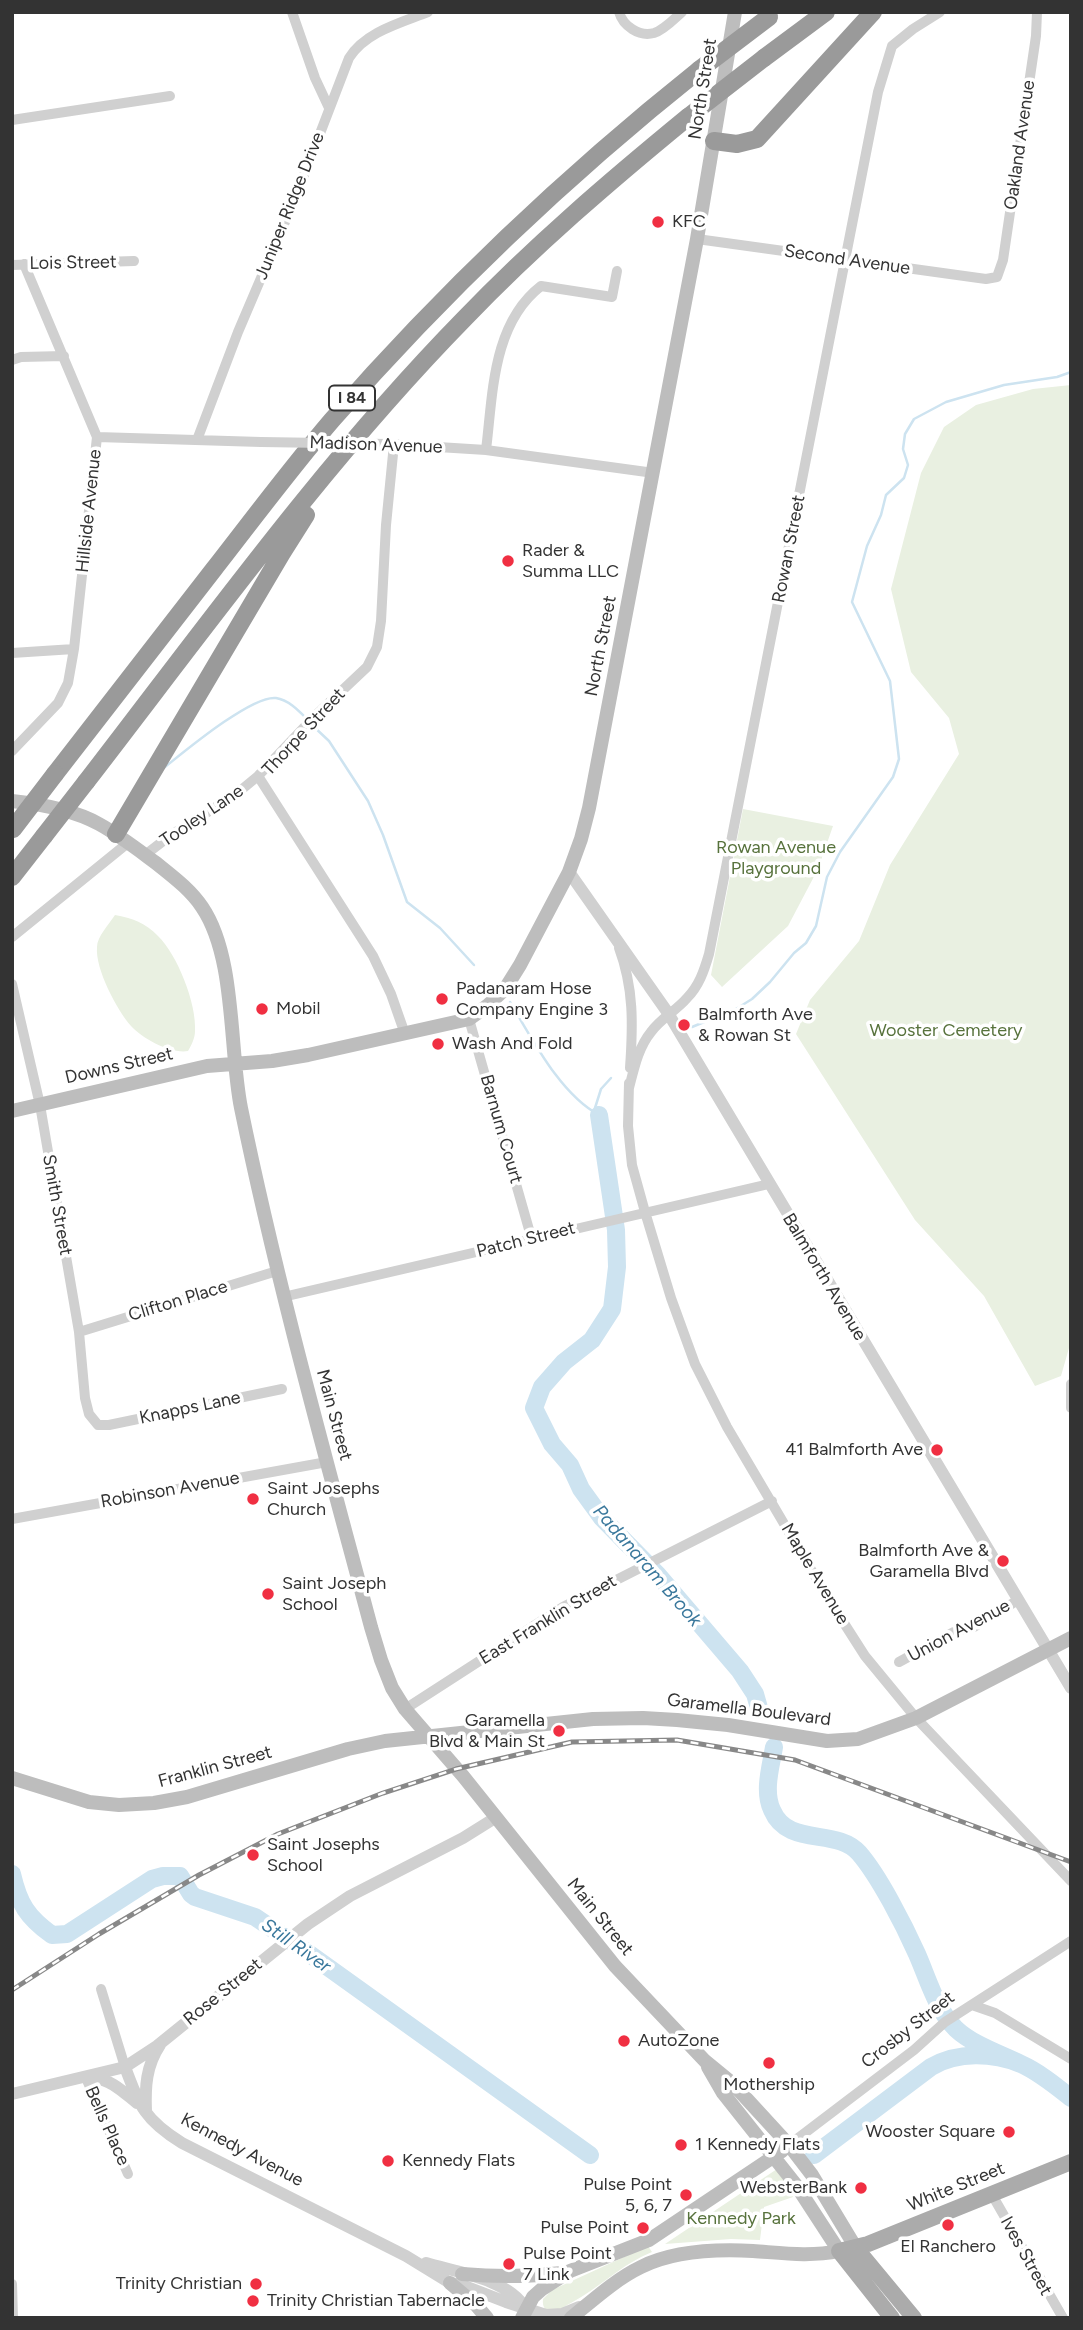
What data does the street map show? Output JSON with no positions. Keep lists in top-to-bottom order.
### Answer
{
  "streets": {
    "highway": ["I 84"],
    "main road": [
      "North Street",
      "Downs Street",
      "Main Street",
      "Garamella Boulevard",
      "Franklin Street",
      "Crosby Street",
      "White Street"
    ],
    "street": [
      "Oakland Avenue",
      "Juniper Ridge Drive",
      "Second Avenue",
      "Lois Street",
      "Madison Avenue",
      "Hillside Avenue",
      "Rowan Street",
      "Thorpe Street",
      "Tooley Lane",
      "Barnum Court",
      "Smith Street",
      "Patch Street",
      "Balmforth Avenue",
      "Clifton Place",
      "Knapps Lane",
      "Robinson Avenue",
      "Maple Avenue",
      "East Franklin Street",
      "Union Avenue",
      "Rose Street",
      "Bells Place",
      "Kennedy Avenue",
      "Ives Street"
    ]
  },
  "crossings": [
    ["North Street", "Second Avenue"],
    ["North Street", "Madison Avenue"],
    ["North Street", "Thorpe Street"],
    ["North Street", "Downs Street"],
    ["North Street", "Barnum Court"],
    ["North Street", "Balmforth Avenue"],
    ["North Street", "Main Street"],
    ["Oakland Avenue", "Second Avenue"],
    ["Juniper Ridge Drive", "Madison Avenue"],
    ["Second Avenue", "Rowan Street"],
    ["Lois Street", "Hillside Avenue"],
    ["Madison Avenue", "Hillside Avenue"],
    ["Madison Avenue", "Thorpe Street"],
    ["Rowan Street", "Patch Street"],
    ["Rowan Street", "Balmforth Avenue"],
    ["Rowan Street", "Maple Avenue"],
    ["Thorpe Street", "Tooley Lane"],
    ["Tooley Lane", "Main Street"],
    ["Downs Street", "Smith Street"],
    ["Downs Street", "Main Street"],
    ["Barnum Court", "Patch Street"],
    ["Smith Street", "Clifton Place"],
    ["Smith Street", "Knapps Lane"],
    ["Patch Street", "Balmforth Avenue"],
    ["Patch Street", "Main Street"],
    ["Patch Street", "Maple Avenue"],
    ["Balmforth Avenue", "Union Avenue"],
    ["Balmforth Avenue", "Garamella Boulevard"],
    ["Clifton Place", "Main Street"],
    ["Main Street", "Robinson Avenue"],
    ["Main Street", "East Franklin Street"],
    ["Main Street", "Garamella Boulevard"],
    ["Main Street", "Franklin Street"],
    ["Main Street", "Rose Street"],
    ["Main Street", "Crosby Street"],
    ["Main Street", "White Street"],
    ["Maple Avenue", "East Franklin Street"],
    ["Maple Avenue", "Garamella Boulevard"],
    ["Garamella Boulevard", "Franklin Street"],
    ["Rose Street", "Bells Place"],
    ["Rose Street", "Kennedy Avenue"],
    ["Bells Place", "Kennedy Avenue"],
    ["White Street", "Ives Street"]
  ],
  "water": ["Padanaram Brook", "Still River"],
  "parks": ["Rowan Avenue Playground", "Wooster Cemetery", "Kennedy Park"],
  "places": [
    "KFC",
    "Rader & Summa LLC",
    "Padanaram Hose Company Engine 3",
    "Mobil",
    "Balmforth Ave & Rowan St",
    "Wash And Fold",
    "41 Balmforth Ave",
    "Saint Josephs Church",
    "Balmforth Ave & Garamella Blvd",
    "Saint Joseph School",
    "Garamella Blvd & Main St",
    "Saint Josephs School",
    "AutoZone",
    "Mothership",
    "Wooster Square",
    "1 Kennedy Flats",
    "Kennedy Flats",
    "WebsterBank",
    "Pulse Point 5, 6, 7",
    "El Ranchero",
    "Pulse Point",
    "Pulse Point 7 Link",
    "Trinity Christian",
    "Trinity Christian Tabernacle"
  ]
}
